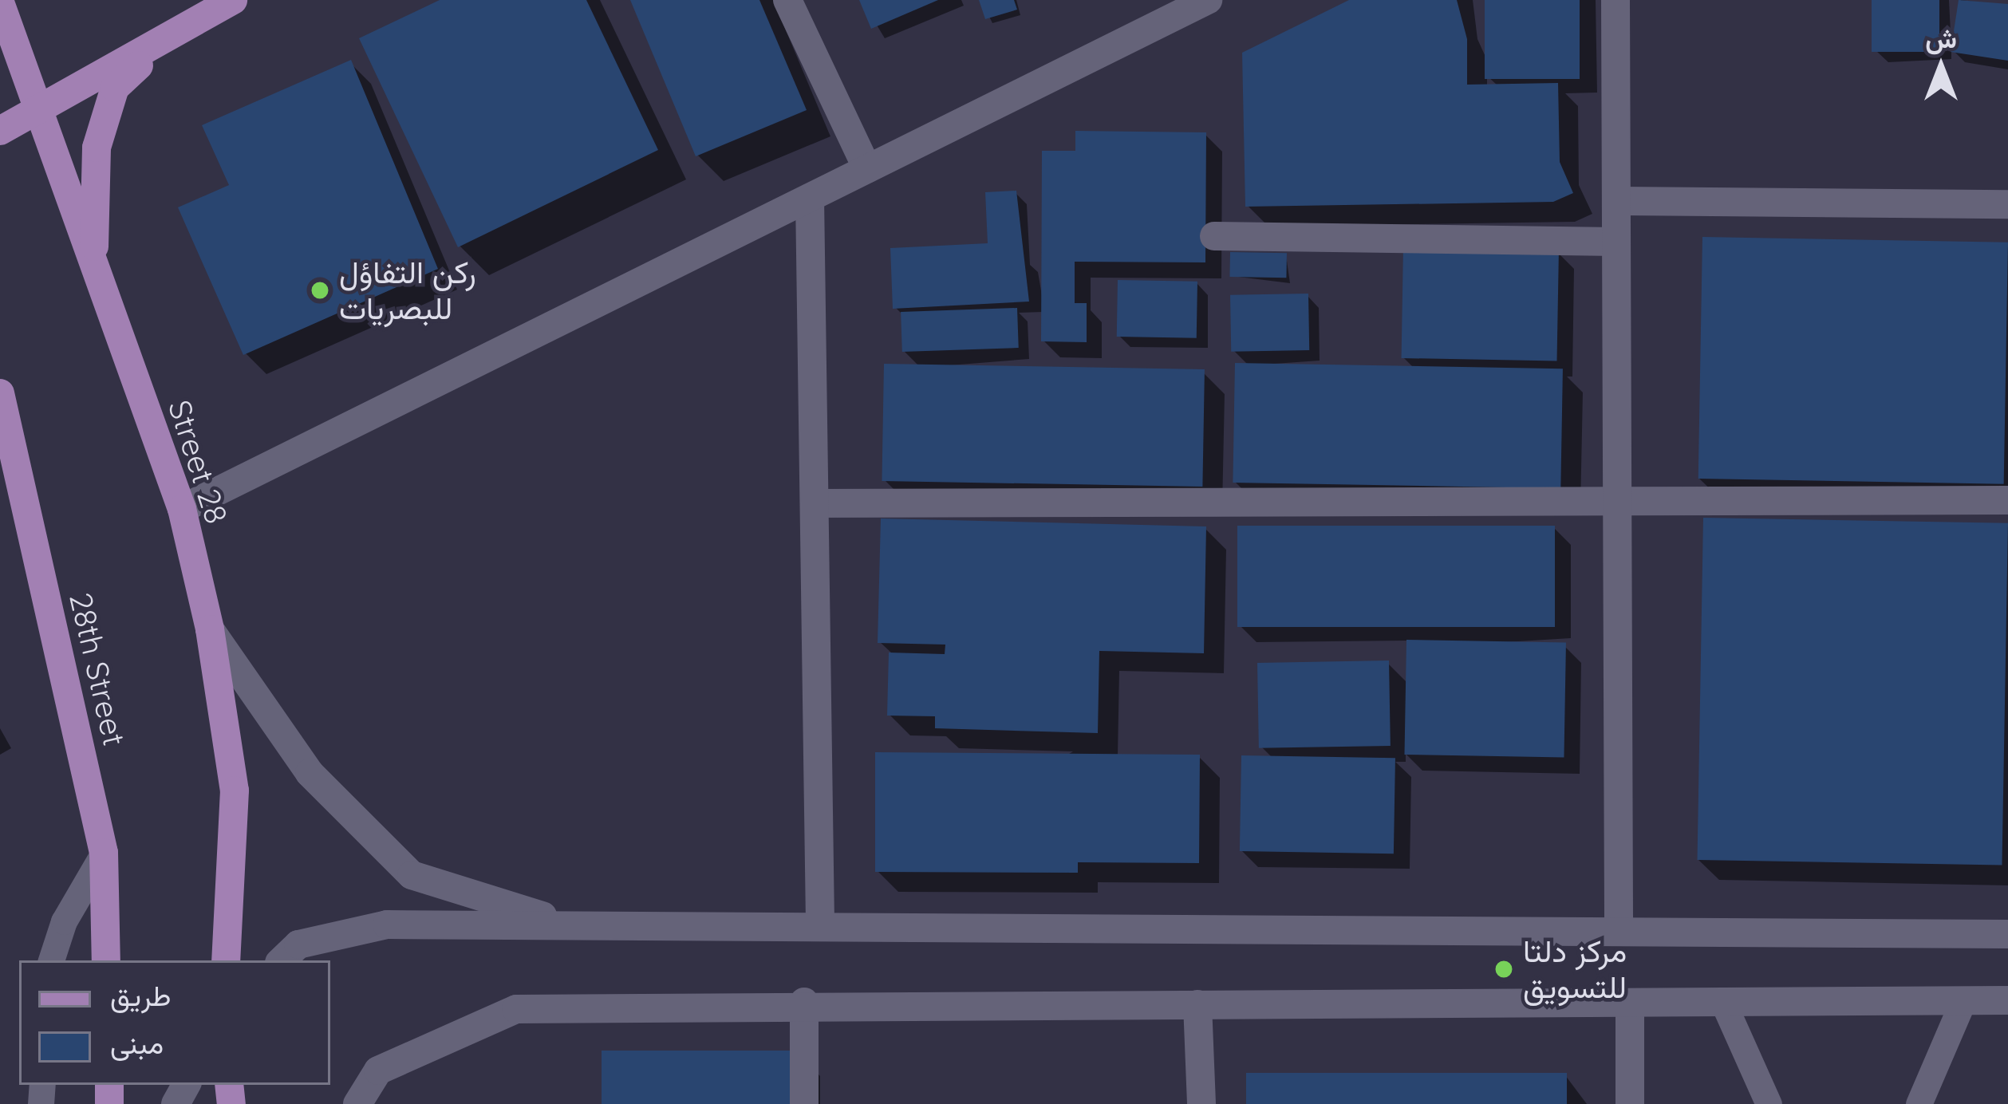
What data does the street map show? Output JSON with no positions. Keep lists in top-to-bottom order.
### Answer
{
  "streets": {
    "main road": ["Street 28", "28th Street"]
  },
  "places": ["ركن التفاؤل للبصريات", "مركز دلتا للتسويق"],
  "legend": ["طريق", "مبنى"],
  "north": "top"
}
